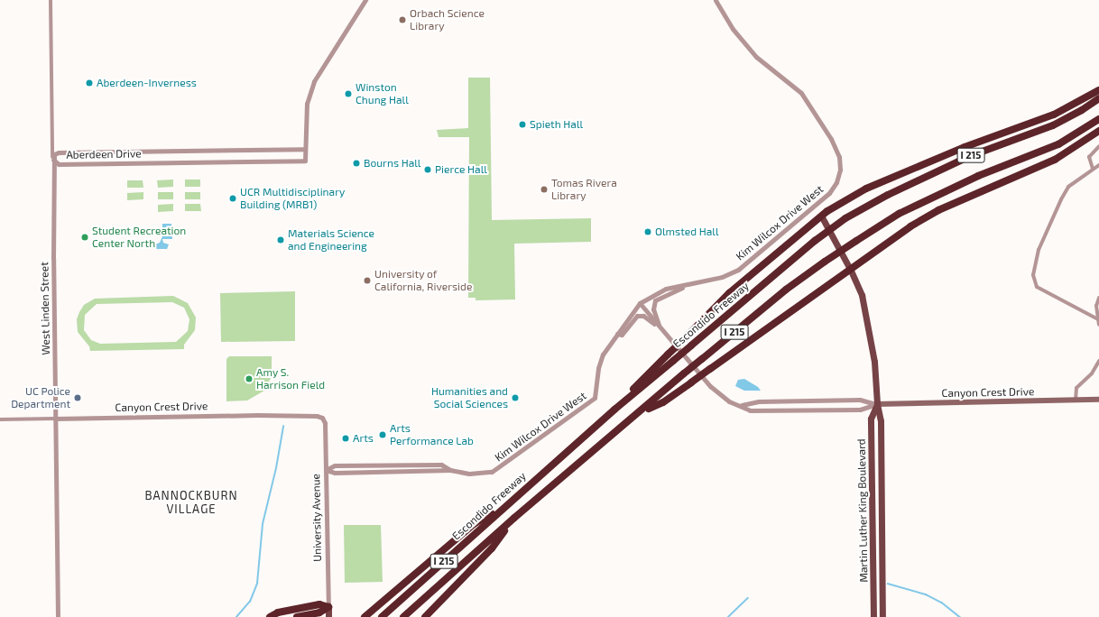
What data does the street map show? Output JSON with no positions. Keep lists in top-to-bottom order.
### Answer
{
  "streets": {
    "highway": ["I 215", "Escondido Freeway"],
    "main road": ["Canyon Crest Drive", "Martin Luther King Boulevard", "University Avenue"],
    "street": ["Aberdeen Drive", "Kim Wilcox Drive West", "West Linden Street"]
  },
  "crossings": [
    ["Aberdeen Drive", "West Linden Street"],
    ["Kim Wilcox Drive West", "Canyon Crest Drive"],
    ["Kim Wilcox Drive West", "University Avenue"],
    ["West Linden Street", "Canyon Crest Drive"],
    ["Canyon Crest Drive", "Martin Luther King Boulevard"],
    ["Canyon Crest Drive", "University Avenue"]
  ],
  "districts": ["BANNOCKBURN VILLAGE"],
  "places": [
    "Orbach Science Library",
    "Aberdeen-Inverness",
    "Winston Chung Hall",
    "Spieth Hall",
    "Bourns Hall",
    "Pierce Hall",
    "Tomas Rivera Library",
    "UCR Multidisciplinary Building (MRB1)",
    "Olmsted Hall",
    "Student Recreation Center North",
    "Materials Science and Engineering",
    "University of California, Riverside",
    "Amy S. Harrison Field",
    "UC Police Department",
    "Humanities and Social Sciences",
    "Arts Performance Lab",
    "Arts"
  ]
}
